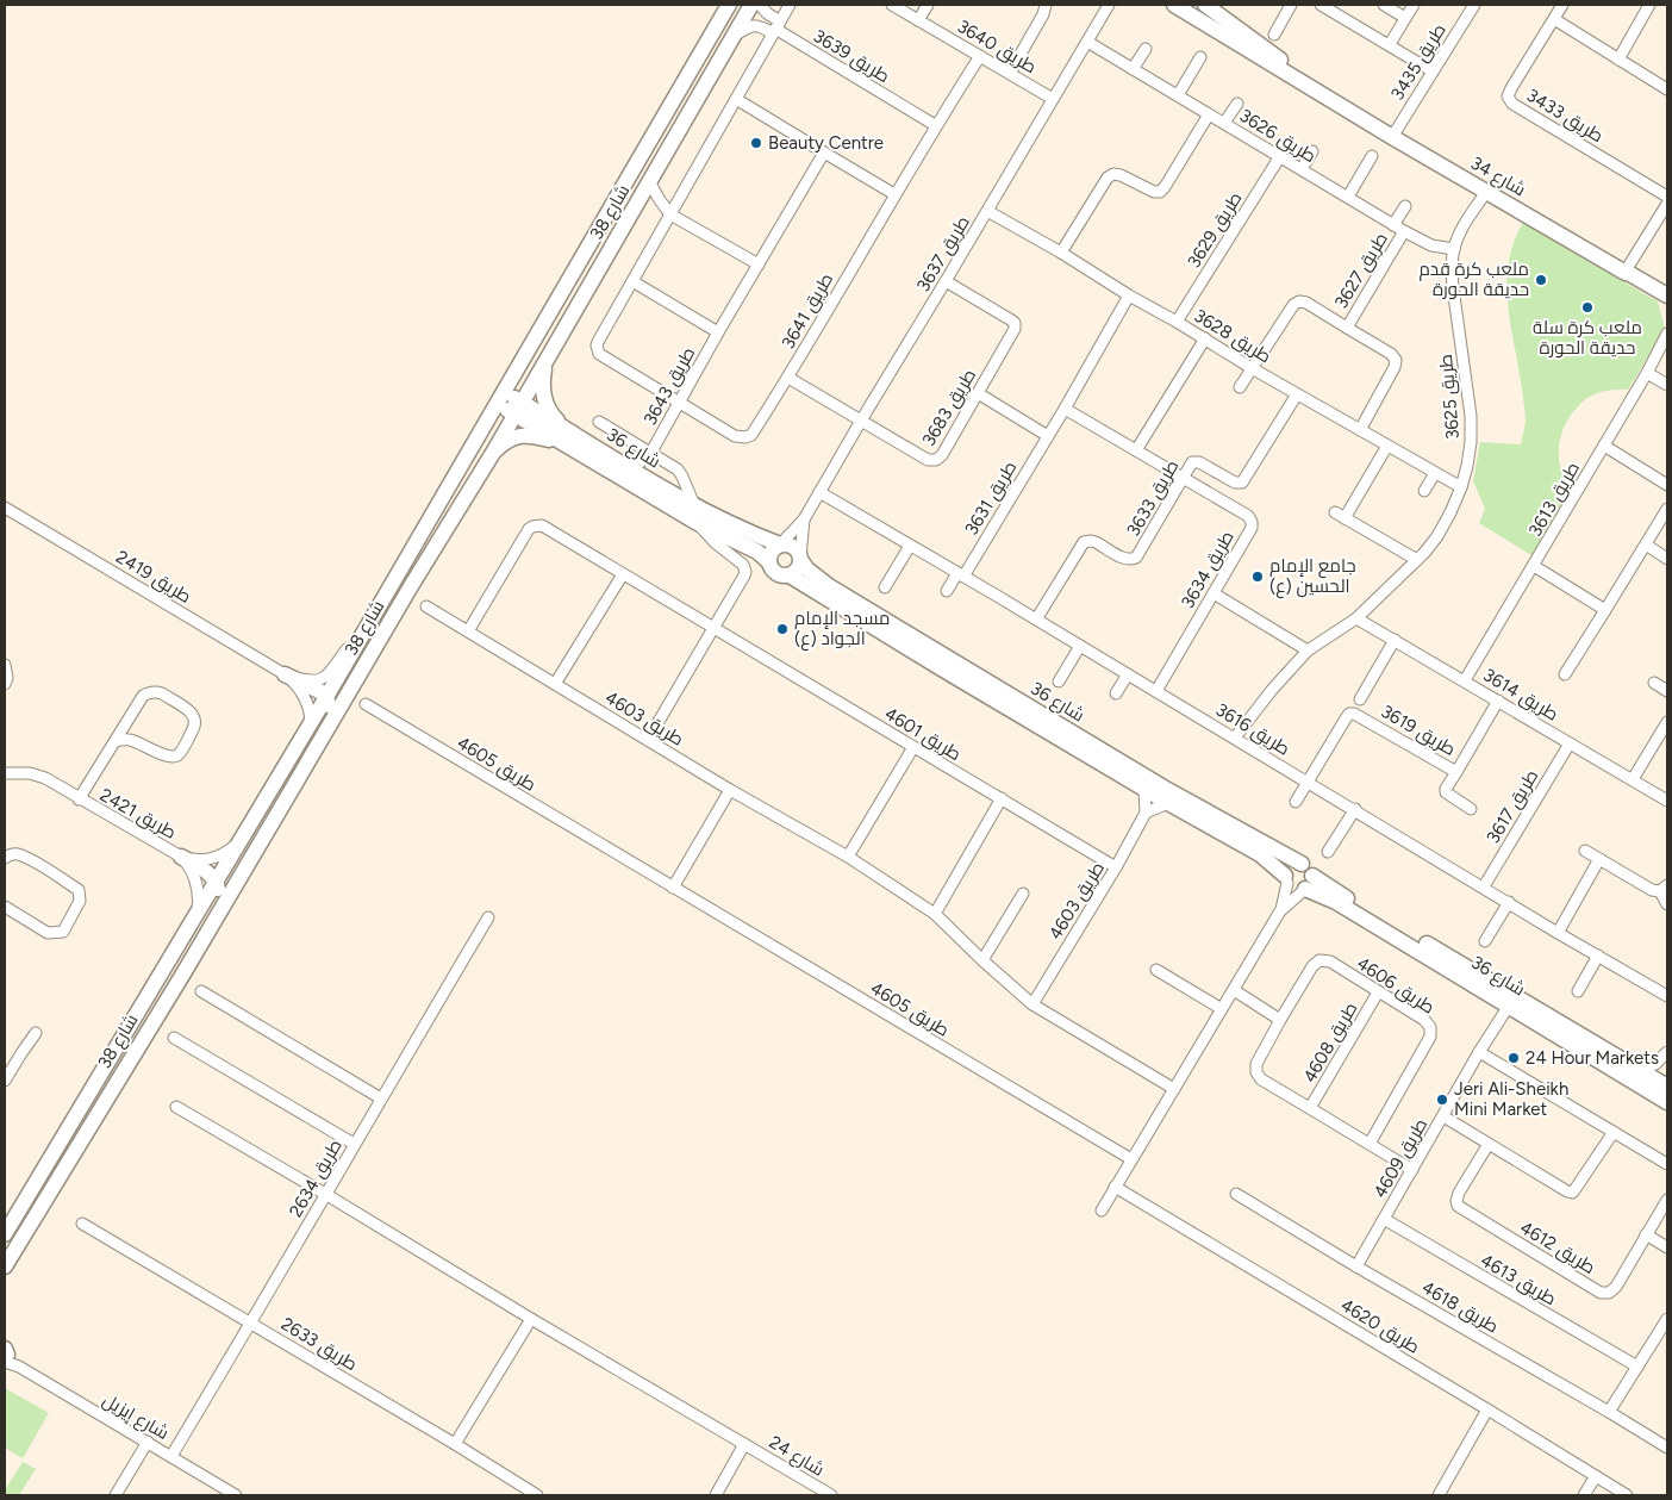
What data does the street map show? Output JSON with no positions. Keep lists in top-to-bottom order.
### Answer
{
  "streets": {
    "street": [
      "طريق 3640",
      "طريق 3639",
      "طريق 3435",
      "طريق 3433",
      "طريق 3626",
      "شارع 34",
      "شارع 38",
      "طريق 3629",
      "طريق 3637",
      "طريق 3627",
      "طريق 3641",
      "طريق 3628",
      "طريق 3643",
      "طريق 3625",
      "طريق 3683",
      "شارع 36",
      "طريق 3631",
      "طريق 3633",
      "طريق 3613",
      "طريق 3634",
      "طريق 2419",
      "طريق 3614",
      "طريق 4603",
      "طريق 3616",
      "طريق 3619",
      "طريق 4601",
      "طريق 4605",
      "طريق 3617",
      "طريق 2421",
      "طريق 4606",
      "طريق 4608",
      "طريق 4609",
      "طريق 2634",
      "طريق 4612",
      "طريق 4613",
      "طريق 4618",
      "طريق 4620",
      "طريق 2633",
      "شارع إيزيل",
      "شارع 24"
    ]
  },
  "crossings": [
    ["طريق 3640", "طريق 3637"],
    ["طريق 3640", "طريق 3641"],
    ["طريق 3639", "طريق 3641"],
    ["طريق 3435", "شارع 34"],
    ["طريق 3626", "طريق 3629"],
    ["طريق 3626", "طريق 3637"],
    ["طريق 3626", "طريق 3627"],
    ["طريق 3626", "طريق 3625"],
    ["شارع 34", "طريق 3625"],
    ["شارع 38", "شارع 36"],
    ["شارع 38", "طريق 2419"],
    ["شارع 38", "طريق 2421"],
    ["طريق 3629", "طريق 3628"],
    ["طريق 3637", "طريق 3628"],
    ["طريق 3637", "طريق 3683"],
    ["طريق 3637", "شارع 36"],
    ["طريق 3637", "طريق 3616"],
    ["طريق 3627", "طريق 3628"],
    ["طريق 3641", "طريق 3643"],
    ["طريق 3641", "طريق 3683"],
    ["طريق 3628", "طريق 3625"],
    ["طريق 3628", "طريق 3631"],
    ["طريق 3628", "طريق 3633"],
    ["طريق 3643", "شارع 36"],
    ["طريق 3625", "طريق 3614"],
    ["طريق 3625", "طريق 3616"],
    ["شارع 36", "طريق 4609"],
    ["طريق 3631", "طريق 3634"],
    ["طريق 3631", "طريق 3616"],
    ["طريق 3633", "طريق 3634"],
    ["طريق 3633", "طريق 3616"],
    ["طريق 3613", "طريق 3614"],
    ["طريق 3634", "طريق 3616"],
    ["طريق 3614", "طريق 3619"],
    ["طريق 3614", "طريق 3617"],
    ["طريق 4603", "طريق 4601"],
    ["طريق 3616", "طريق 3619"],
    ["طريق 3616", "طريق 3617"],
    ["طريق 4606", "طريق 4608"],
    ["طريق 4606", "طريق 4609"],
    ["طريق 4609", "طريق 4613"],
    ["طريق 4609", "طريق 4618"],
    ["طريق 2634", "طريق 2633"],
    ["طريق 2634", "شارع إيزيل"],
    ["طريق 2634", "شارع 24"]
  ],
  "places": [
    "Beauty Centre",
    "ملعب كرة قدم حديقة الحورة",
    "ملعب كرة سلة حديقة الحورة",
    "جامع الإمام الحسين (ع)",
    "مسجد الإمام الجواد (ع)",
    "24 Hour Markets",
    "Jeri Ali-Sheikh Mini Market"
  ]
}
